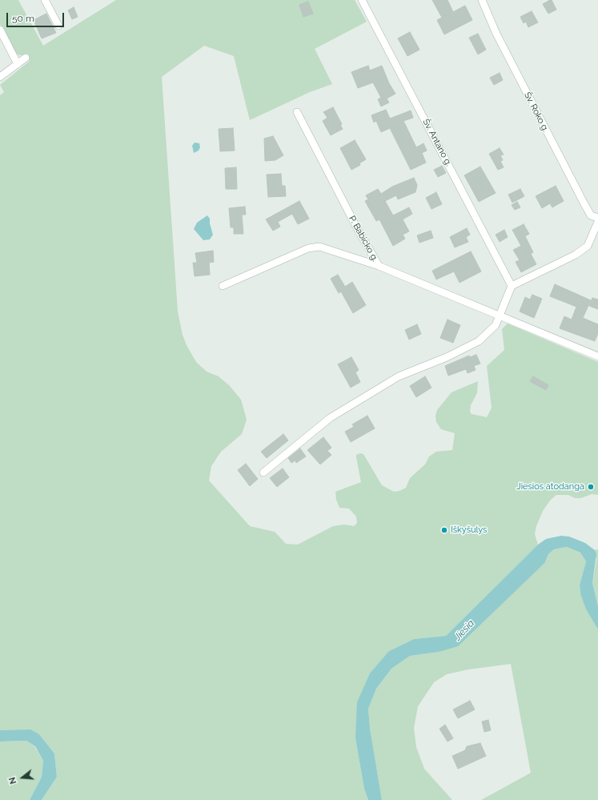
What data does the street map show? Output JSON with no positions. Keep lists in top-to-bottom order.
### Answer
{
  "streets": {
    "street": ["Šv. Roko g.", "Šv. Antano g.", "P. Babicko g."]
  },
  "water": ["Jiesia"],
  "places": ["Jiesios atodanga", "Iškyšulys"],
  "scale_bar": "50 m",
  "north": "left"
}
